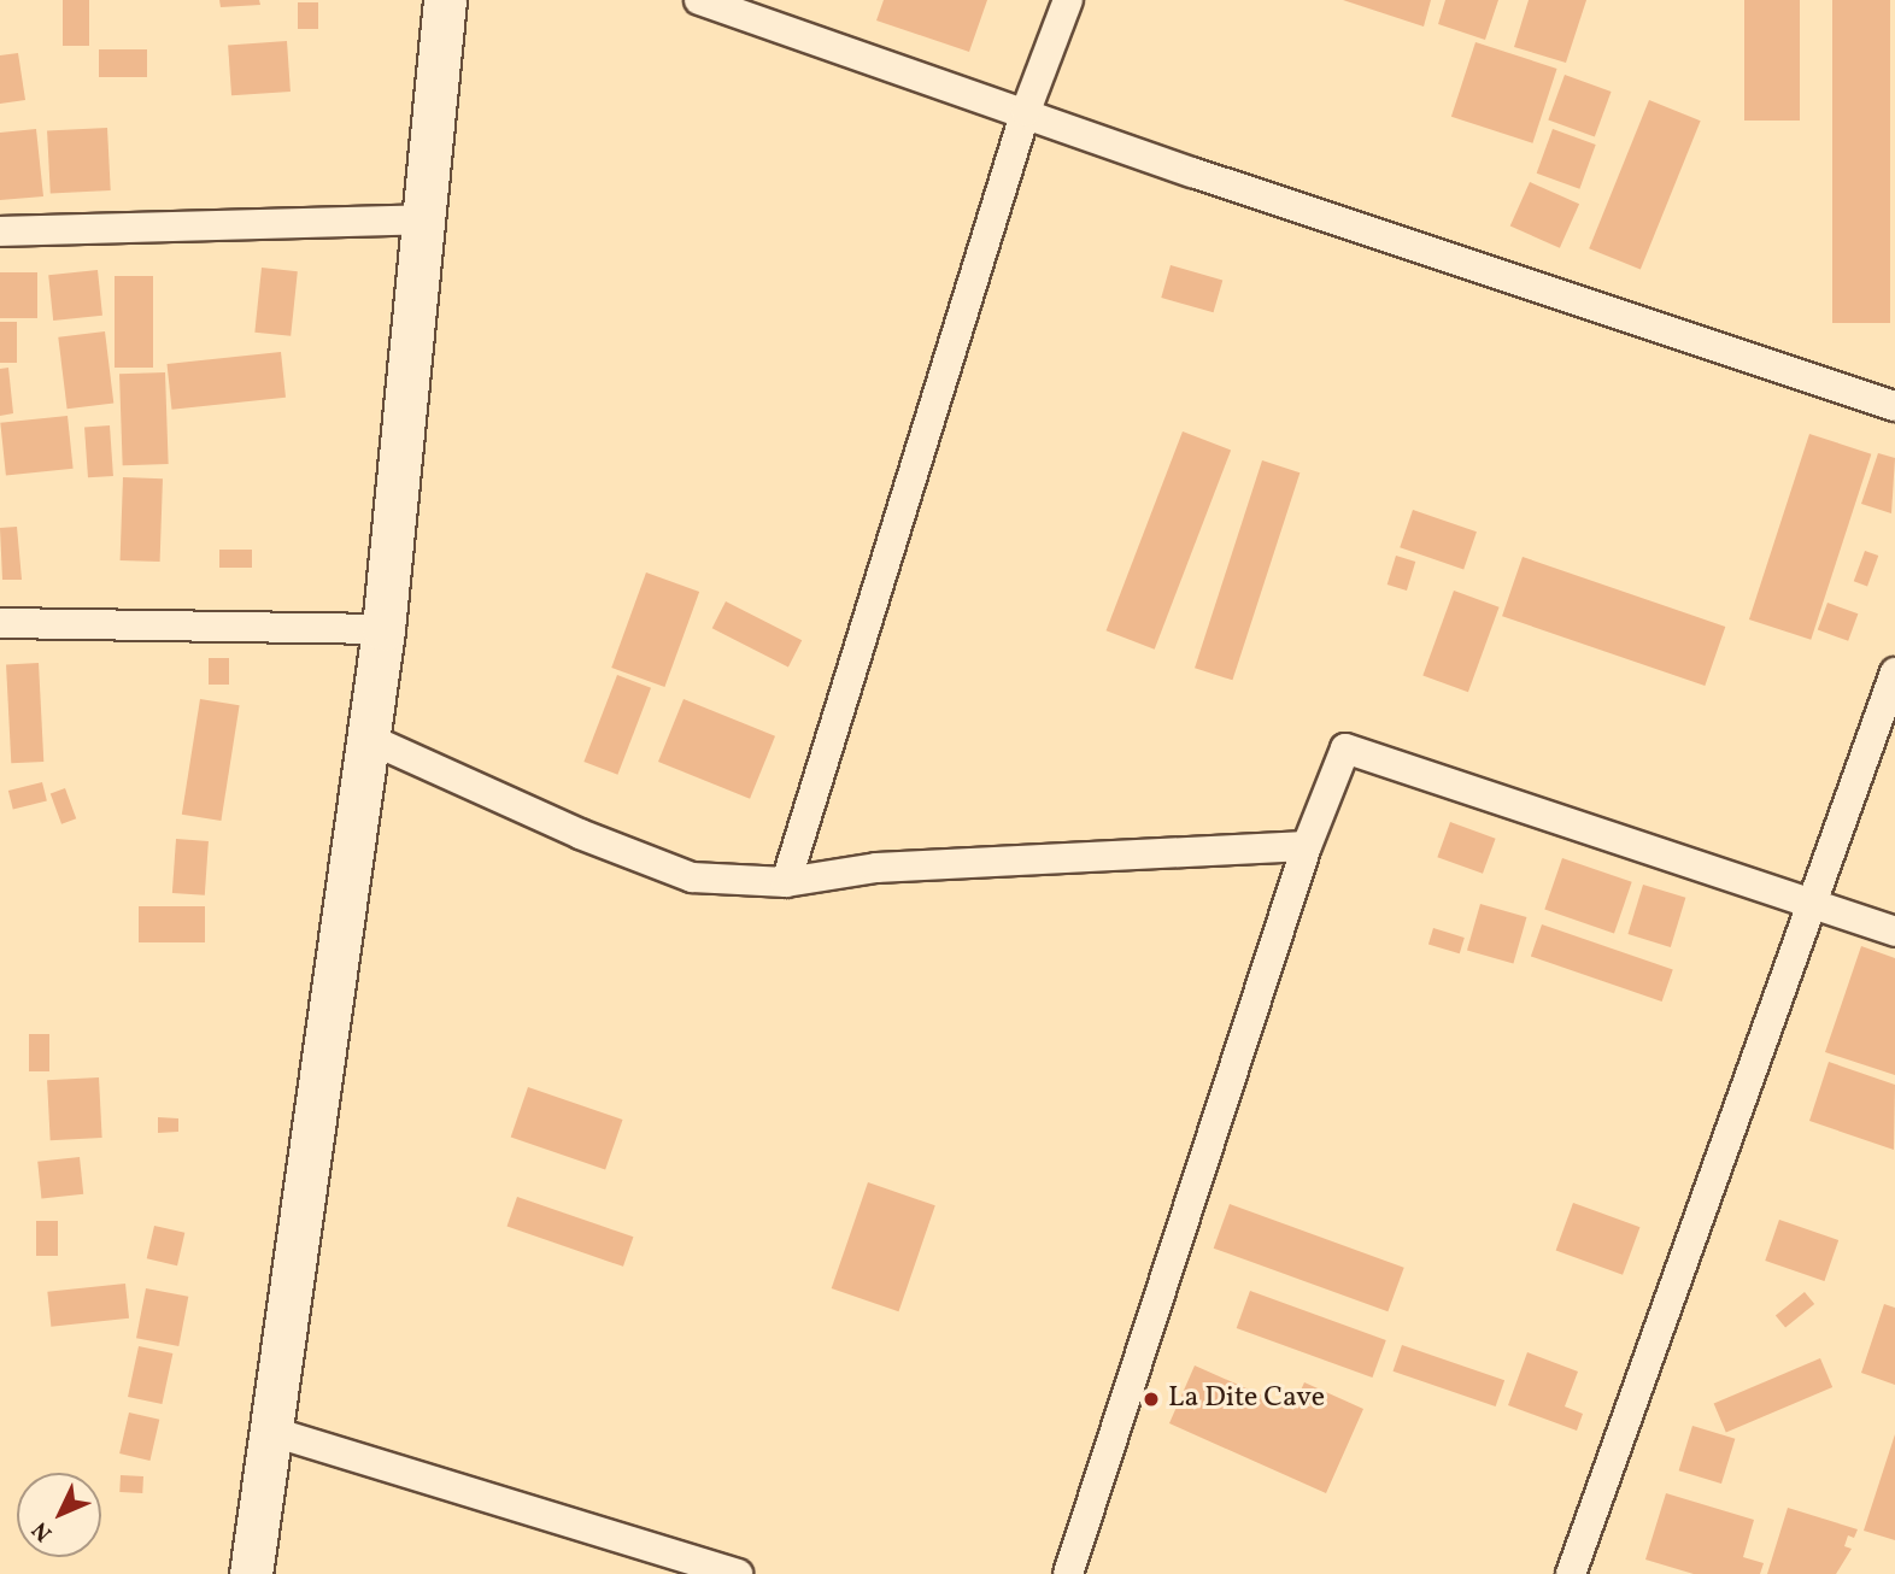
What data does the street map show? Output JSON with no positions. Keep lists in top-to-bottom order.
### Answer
{
  "places": ["La Dite Cave"],
  "north": "bottom left"
}
